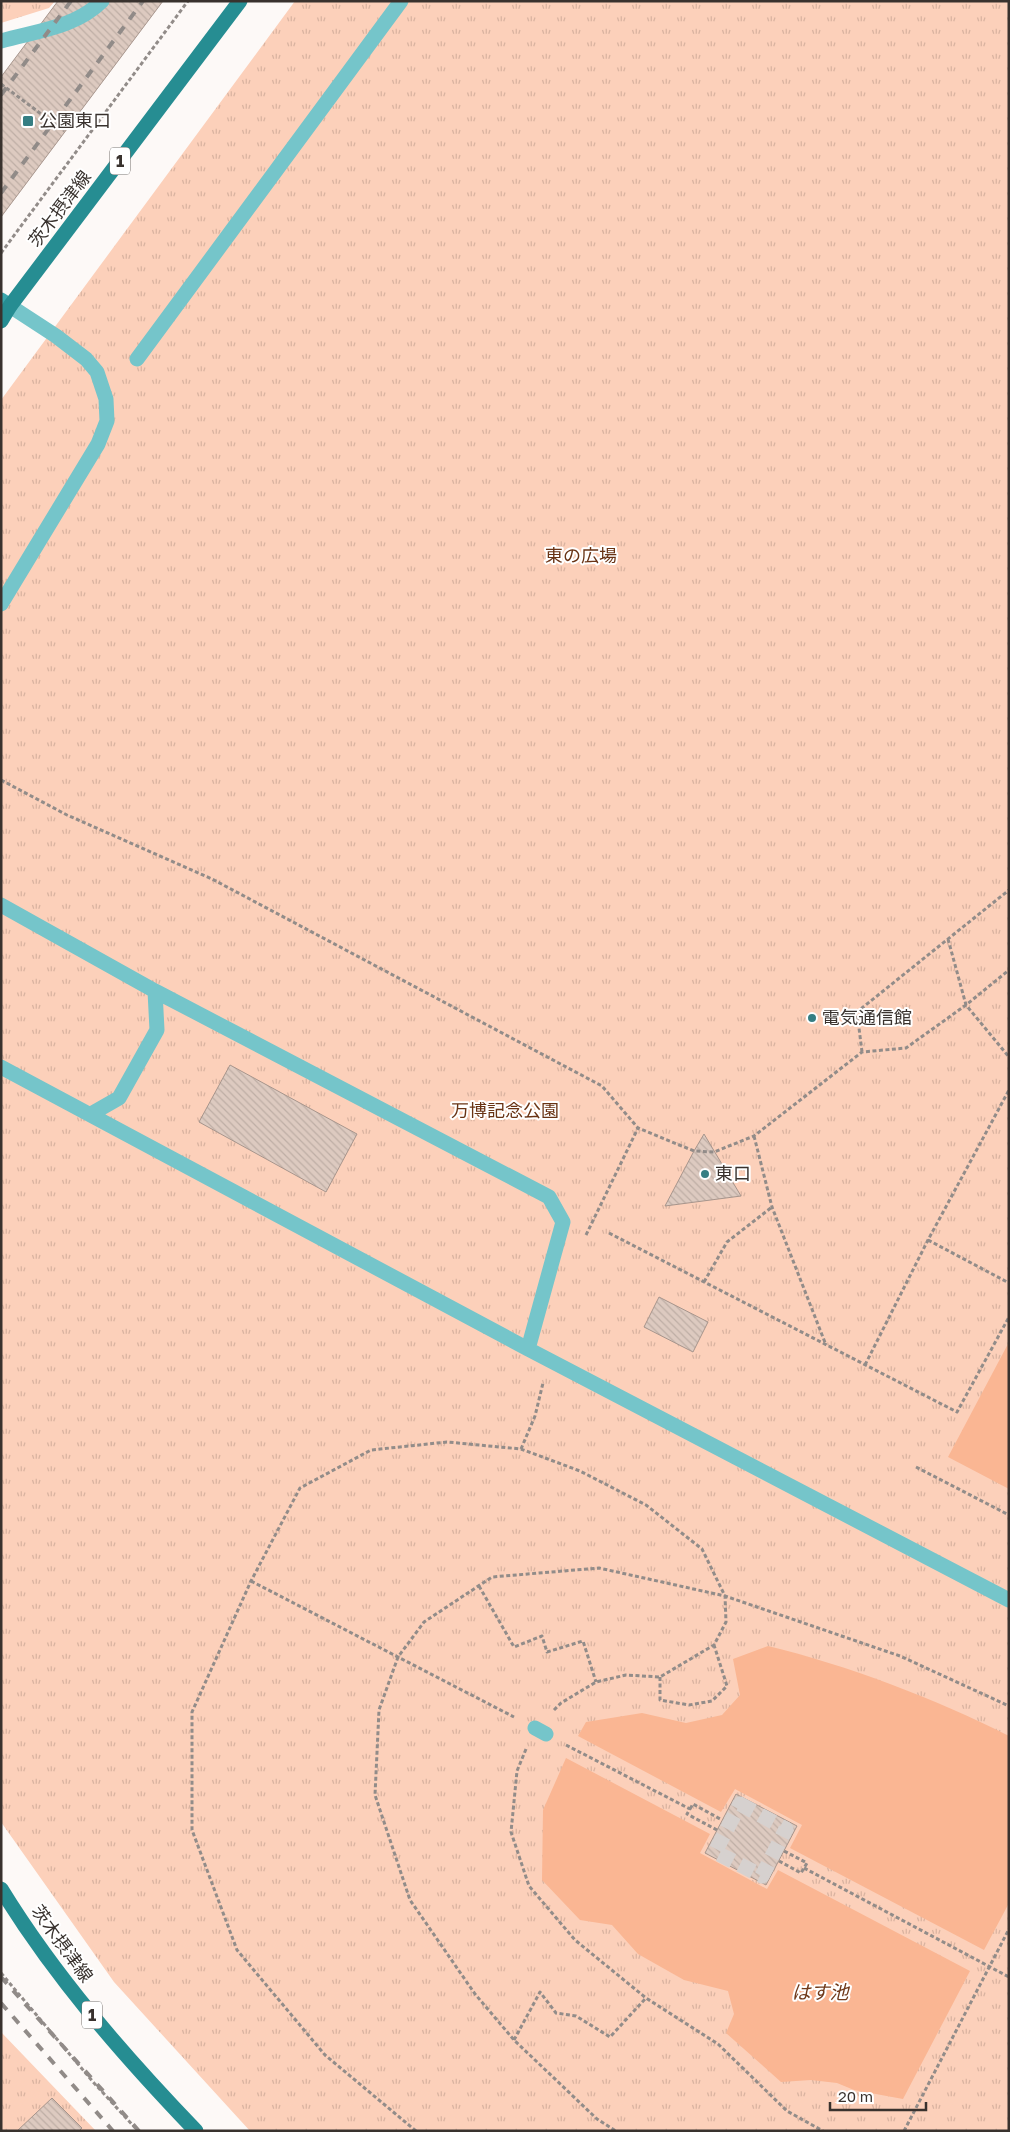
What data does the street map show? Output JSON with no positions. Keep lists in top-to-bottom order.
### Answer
{
  "streets": {
    "main road": ["1", "茨木摂津線"]
  },
  "water": ["はす池"],
  "parks": ["東の広場", "万博記念公園"],
  "places": {
    "transit": ["公園東口"],
    "other": ["電気通信館", "東口"]
  },
  "scale_bar": "20 m"
}
